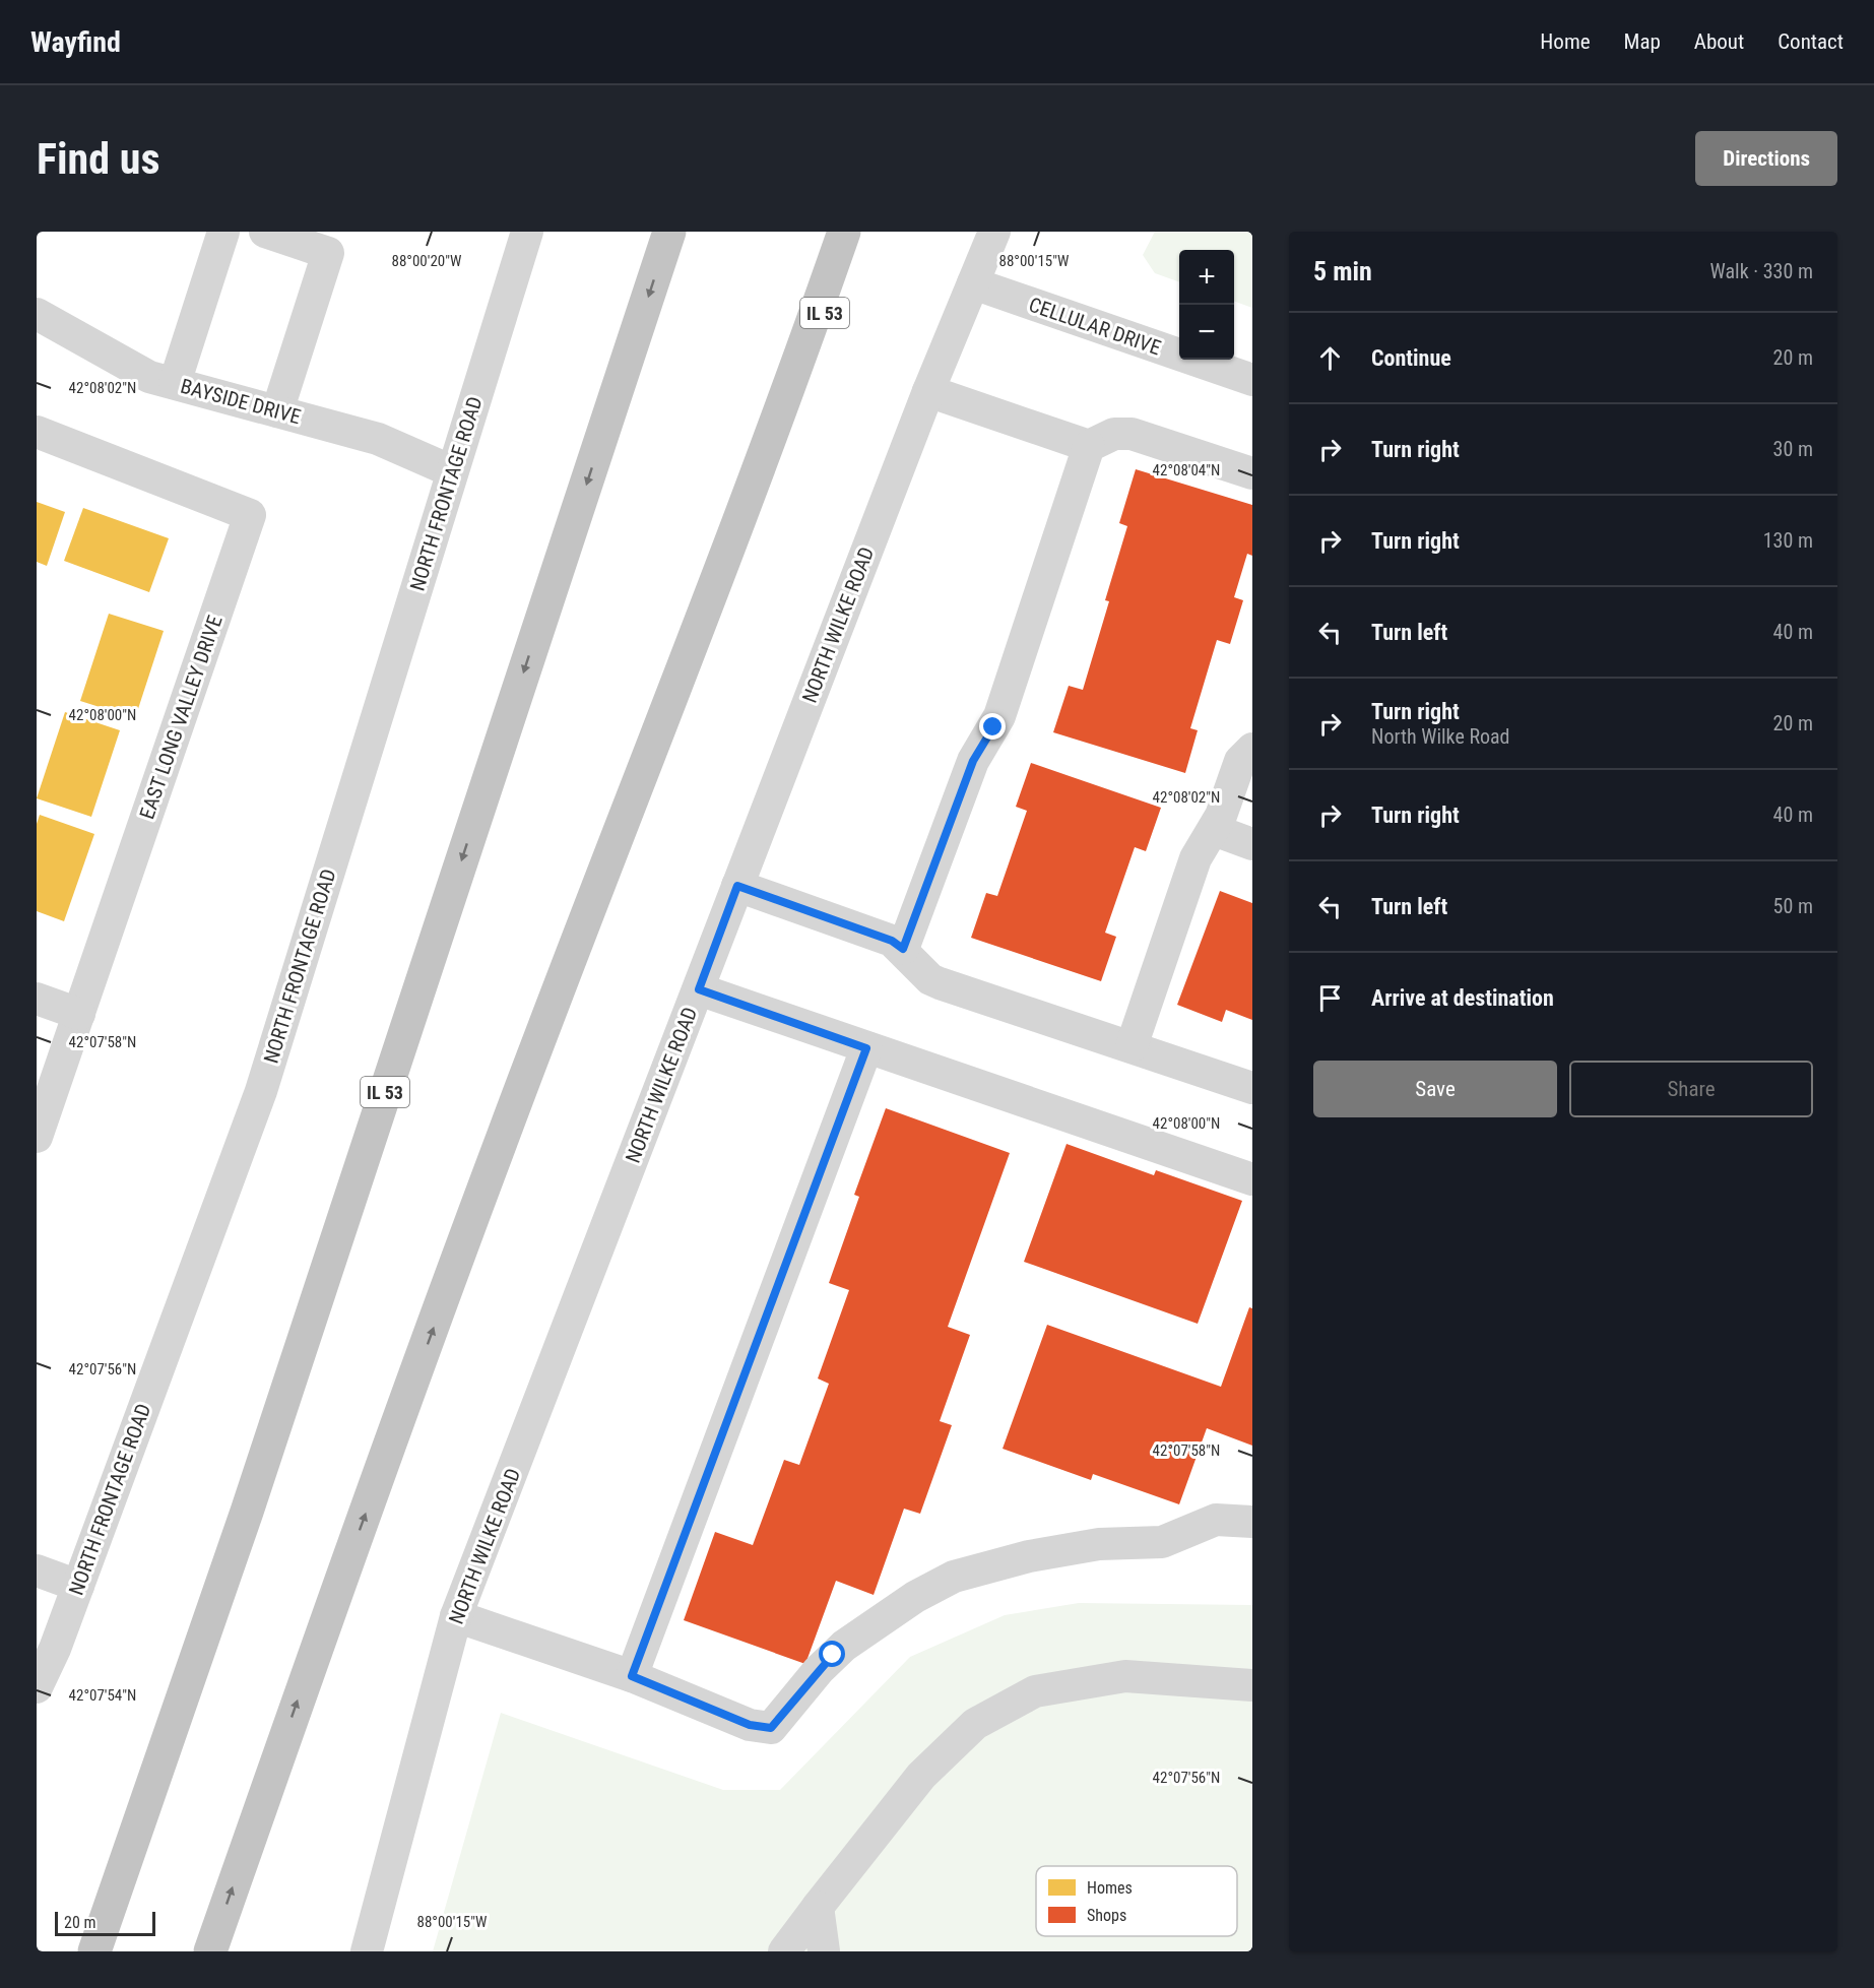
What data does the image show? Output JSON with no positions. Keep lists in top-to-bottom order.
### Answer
{
  "streets": {
    "highway": ["IL 53"],
    "street": [
      "CELLULAR DRIVE",
      "BAYSIDE DRIVE",
      "NORTH FRONTAGE ROAD",
      "NORTH WILKE ROAD",
      "EAST LONG VALLEY DRIVE"
    ]
  },
  "crossings": [
    ["CELLULAR DRIVE", "NORTH WILKE ROAD"],
    ["BAYSIDE DRIVE", "NORTH FRONTAGE ROAD"]
  ],
  "legend": ["Homes", "Shops"],
  "scale_bar": "20 m",
  "page": {
    "header": "Wayfind",
    "nav": [
      "Home",
      "Map",
      "About",
      "Contact"
    ],
    "buttons": [
      "Directions",
      ["Save", "Share"]
    ],
    "title": "Find us",
    "heading": ["5 min", "Walk · 330 m"],
    "map_buttons": ["+", "−"],
    "list": [
      ["Continue", "20 m"],
      ["Turn right", "30 m"],
      ["Turn right", "130 m"],
      ["Turn left", "40 m"],
      ["Turn right", "North Wilke Road", "20 m"],
      ["Turn right", "40 m"],
      ["Turn left", "50 m"],
      "Arrive at destination"
    ],
    "scale": "20 m"
  },
  "coordinates": [
    "88°00'20\"W",
    "88°00'15\"W",
    "42°08'02\"N",
    "42°08'04\"N",
    "42°08'00\"N",
    "42°07'58\"N",
    "42°07'56\"N",
    "42°07'54\"N"
  ]
}
